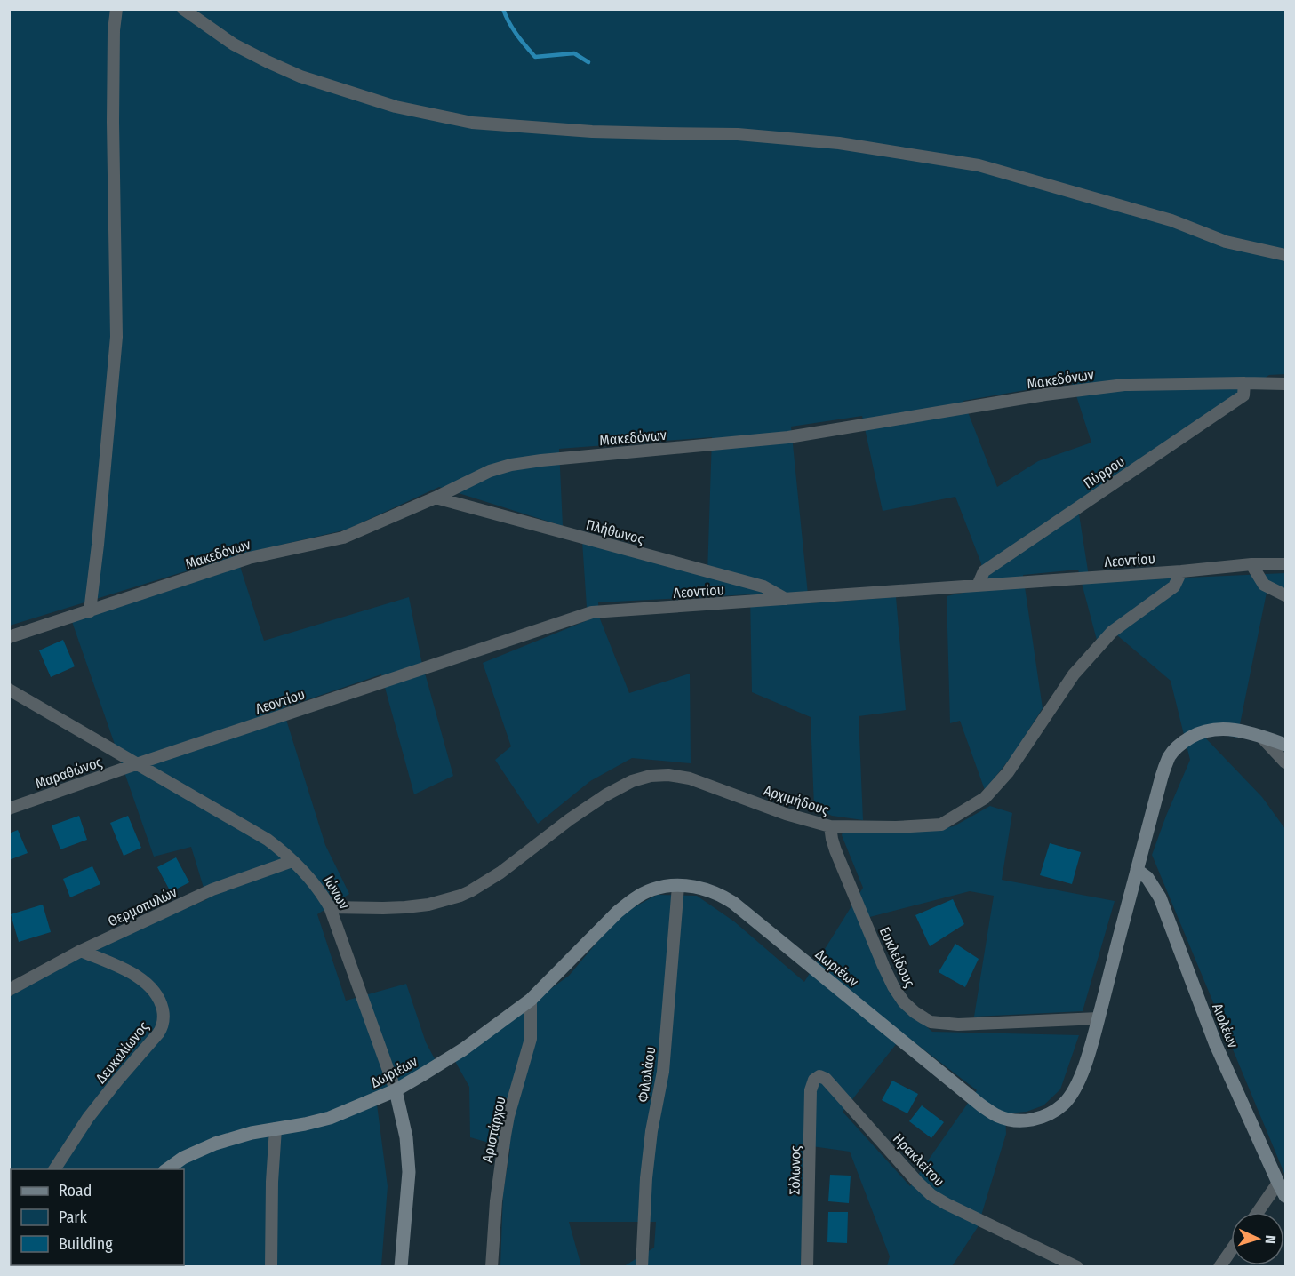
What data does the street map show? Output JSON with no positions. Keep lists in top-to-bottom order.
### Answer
{
  "streets": {
    "street": [
      "Μακεδόνων",
      "Πύρρου",
      "Πλήθωνος",
      "Λεοντίου",
      "Μαραθώνος",
      "Αρχιμήδους",
      "Ιώνων",
      "Θερμοπυλών",
      "Ευκλείδους",
      "Δωριέων",
      "Αιολέων",
      "Δευκαλίωνος",
      "Φιλολάου",
      "Αριστάρχου",
      "Ηρακλείτου",
      "Σόλωνος"
    ]
  },
  "crossings": [
    ["Μακεδόνων", "Πύρρου"],
    ["Μακεδόνων", "Πλήθωνος"],
    ["Πύρρου", "Λεοντίου"],
    ["Πλήθωνος", "Λεοντίου"],
    ["Λεοντίου", "Μαραθώνος"],
    ["Λεοντίου", "Αρχιμήδους"],
    ["Λεοντίου", "Ιώνων"],
    ["Μαραθώνος", "Ιώνων"],
    ["Αρχιμήδους", "Ιώνων"],
    ["Αρχιμήδους", "Ευκλείδους"],
    ["Ιώνων", "Θερμοπυλών"],
    ["Ιώνων", "Δωριέων"],
    ["Θερμοπυλών", "Δευκαλίωνος"],
    ["Ευκλείδους", "Δωριέων"],
    ["Δωριέων", "Αιολέων"],
    ["Δωριέων", "Φιλολάου"],
    ["Δωριέων", "Αριστάρχου"],
    ["Ηρακλείτου", "Σόλωνος"]
  ],
  "legend": ["Road", "Park", "Building"],
  "north": "right"
}
